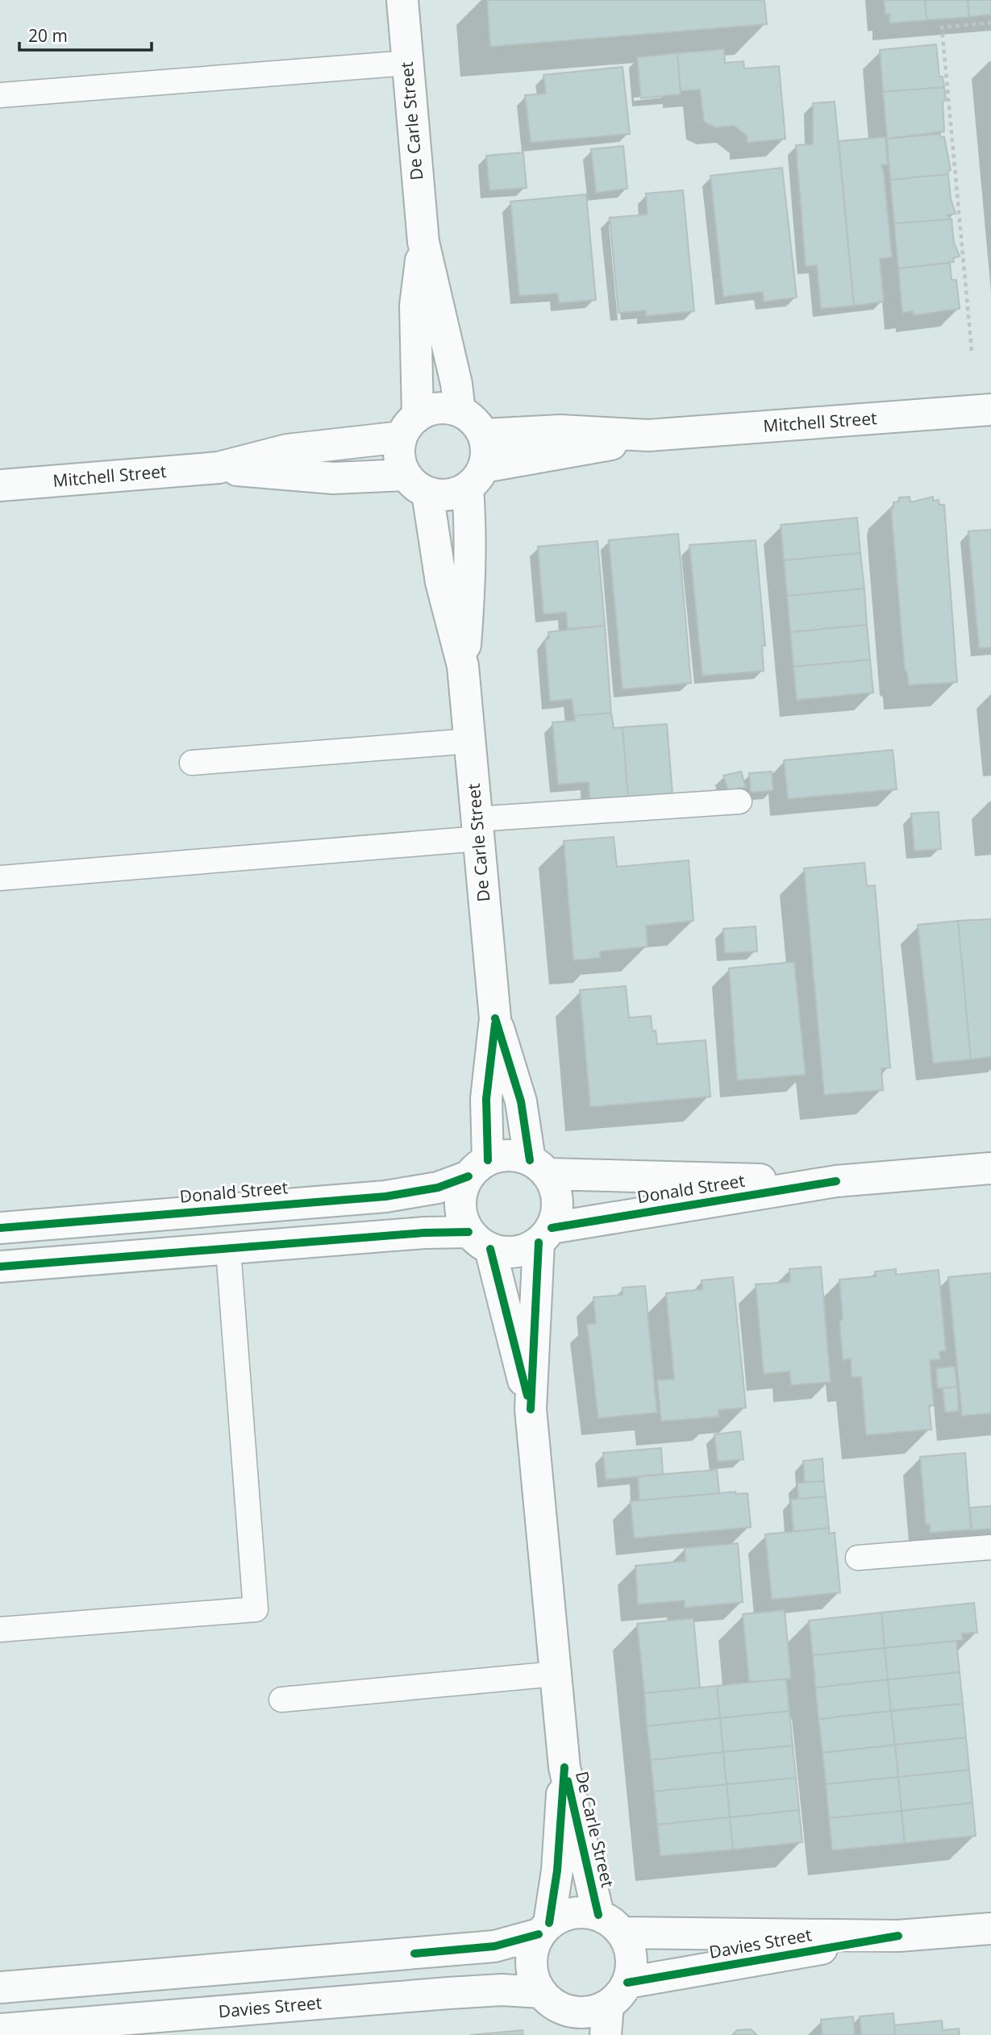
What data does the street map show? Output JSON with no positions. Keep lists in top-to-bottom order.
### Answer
{
  "streets": {
    "street": [
      "De Carle Street",
      "Mitchell Street",
      "Donald Street",
      "Davies Street"
    ]
  },
  "crossings": [
    ["De Carle Street", "Mitchell Street"],
    ["De Carle Street", "Donald Street"],
    ["De Carle Street", "Davies Street"]
  ],
  "scale_bar": "20 m"
}
